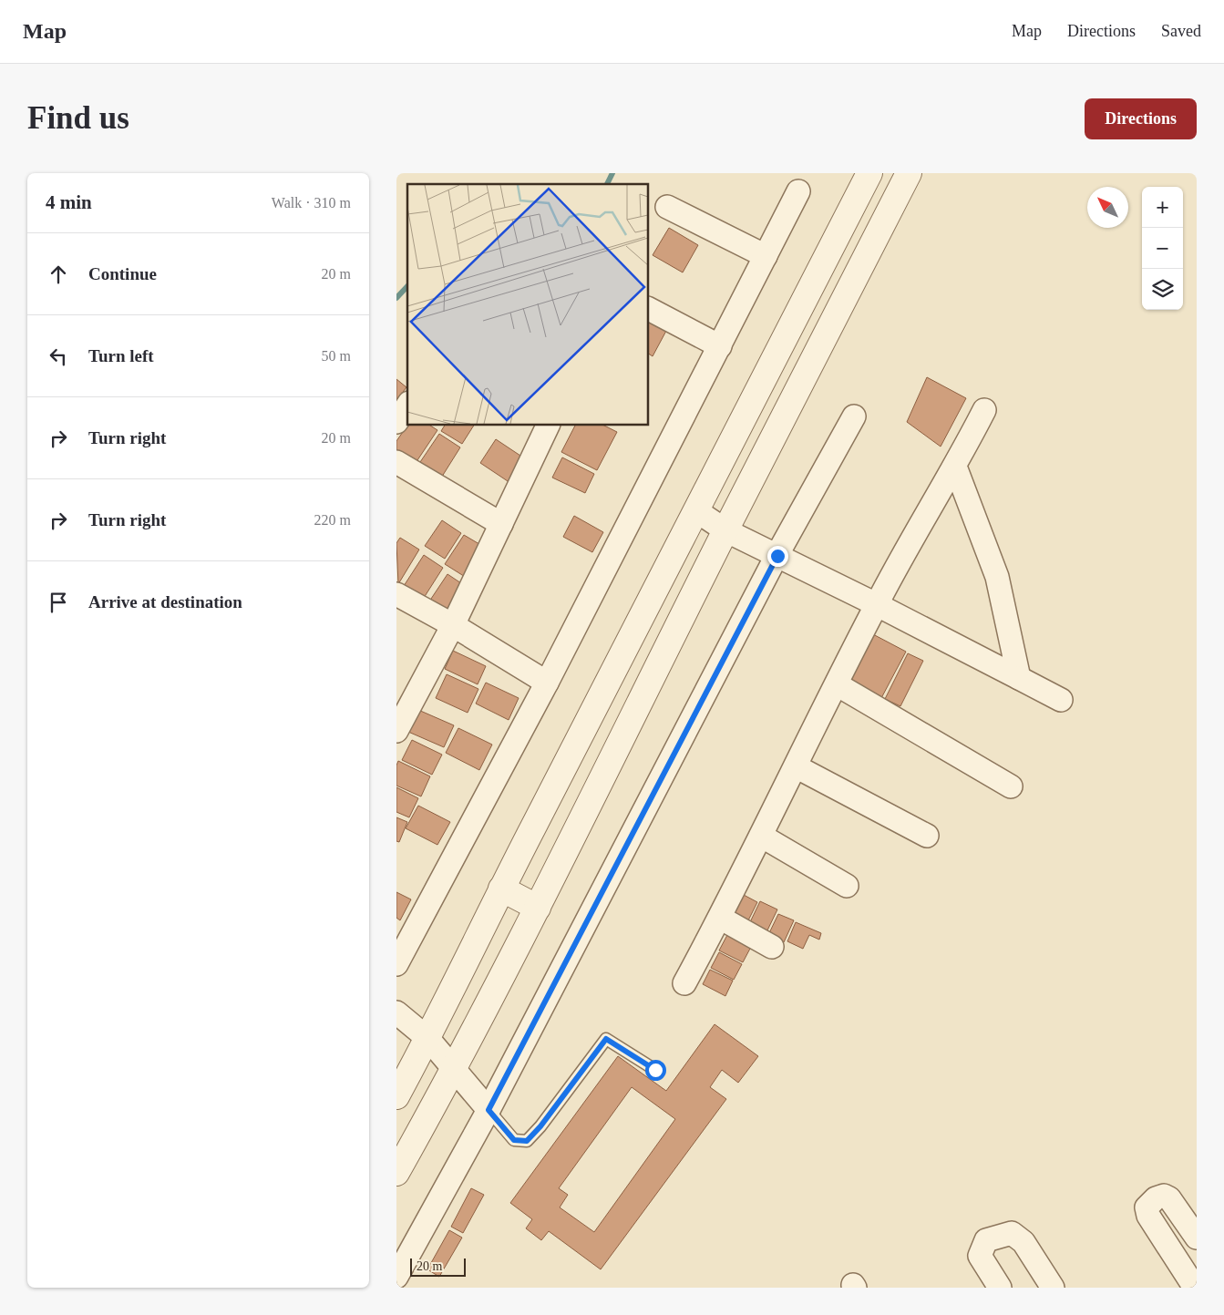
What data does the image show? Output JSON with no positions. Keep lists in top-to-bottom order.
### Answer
{
  "scale_bar": "20 m",
  "north": "top left",
  "page": {
    "header": "Map",
    "nav": ["Map", "Directions", "Saved"],
    "buttons": "Directions",
    "title": "Find us",
    "heading": ["4 min", "Walk · 310 m"],
    "map_buttons": ["+", "−"],
    "list": [
      ["Continue", "20 m"],
      ["Turn left", "50 m"],
      ["Turn right", "20 m"],
      ["Turn right", "220 m"],
      "Arrive at destination"
    ],
    "scale": "20 m"
  }
}
